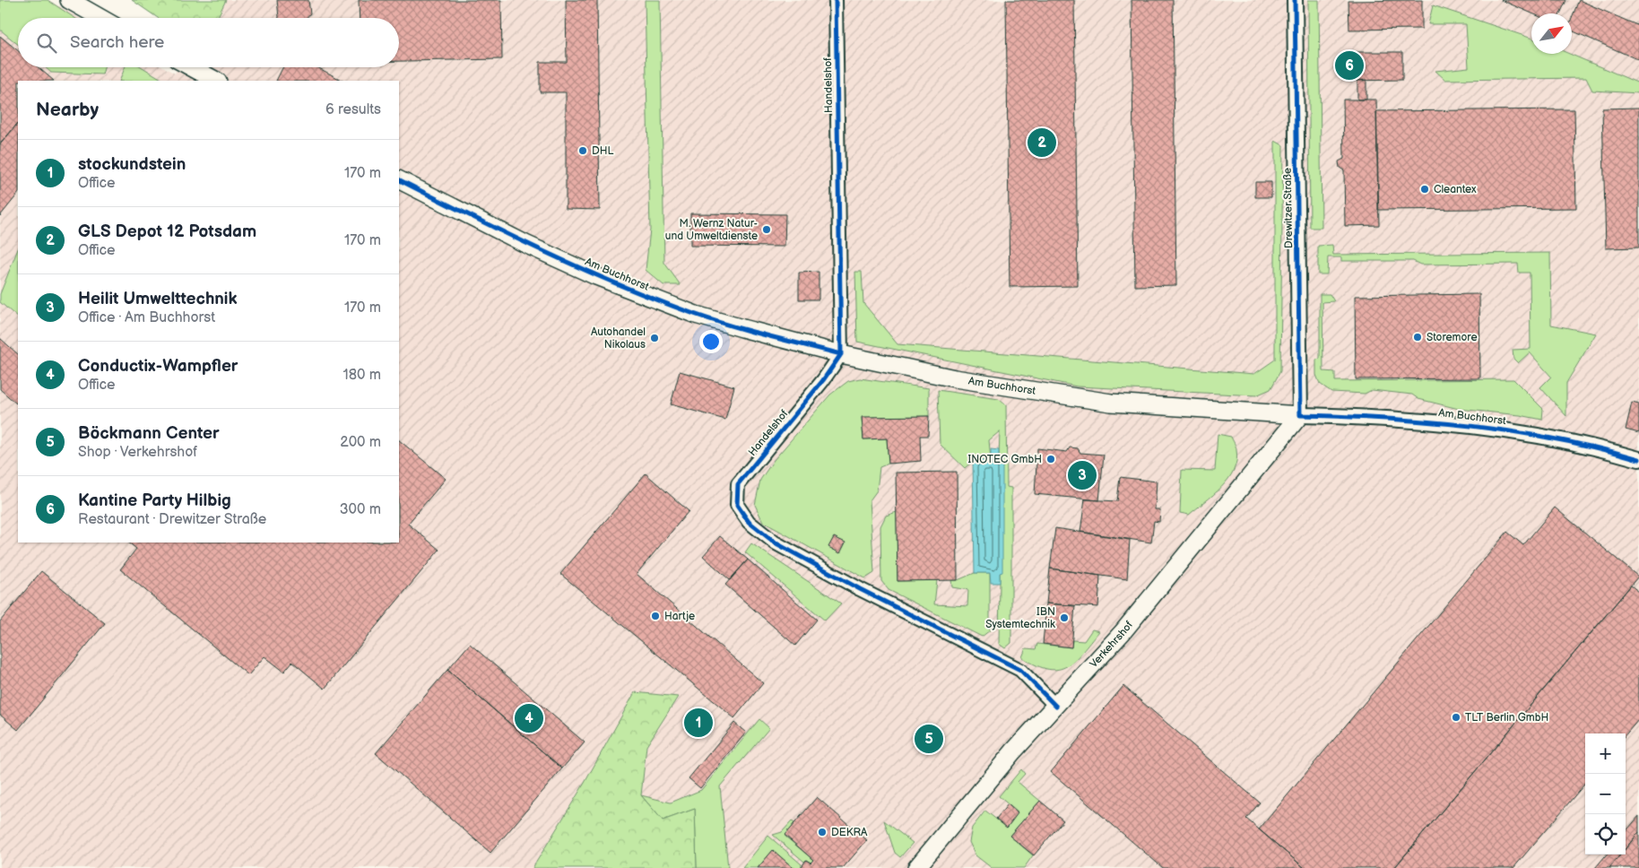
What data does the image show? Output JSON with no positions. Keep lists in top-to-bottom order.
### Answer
{
  "streets": {
    "main road": ["Am Buchhorst", "Verkehrshof"],
    "street": ["Handelshof", "Drewitzer Straße"]
  },
  "crossings": [
    ["Handelshof", "Am Buchhorst"],
    ["Handelshof", "Verkehrshof"],
    ["Drewitzer Straße", "Am Buchhorst"],
    ["Drewitzer Straße", "Verkehrshof"],
    ["Am Buchhorst", "Verkehrshof"]
  ],
  "places": [
    "DHL",
    "Cleantex",
    "M. Wernz Natur- und Umweltdienste",
    "Storemore",
    "Autohandel Nikolaus",
    "INOTEC GmbH",
    "Hartje",
    "IBN Systemtechnik",
    "TLT Berlin GmbH",
    "DEKRA"
  ],
  "north": "top right",
  "page": {
    "search": "Search here",
    "pins": [
      "6",
      "2",
      "3",
      "4",
      "1",
      "5"
    ],
    "heading": ["Nearby", "6 results"],
    "list": [
      {
        "mark": "1",
        "name": "stockundstein",
        "note": "Office",
        "value": "170 m"
      },
      {
        "mark": "2",
        "name": "GLS Depot 12 Potsdam",
        "note": "Office",
        "value": "170 m"
      },
      {
        "mark": "3",
        "name": "Heilit Umwelttechnik",
        "note": "Office · Am Buchhorst",
        "value": "170 m"
      },
      {
        "mark": "4",
        "name": "Conductix-Wampfler",
        "note": "Office",
        "value": "180 m"
      },
      {
        "mark": "5",
        "name": "Böckmann Center",
        "note": "Shop · Verkehrshof",
        "value": "200 m"
      },
      {
        "mark": "6",
        "name": "Kantine Party Hilbig",
        "note": "Restaurant · Drewitzer Straße",
        "value": "300 m"
      }
    ],
    "map_buttons": ["+", "−"]
  }
}
